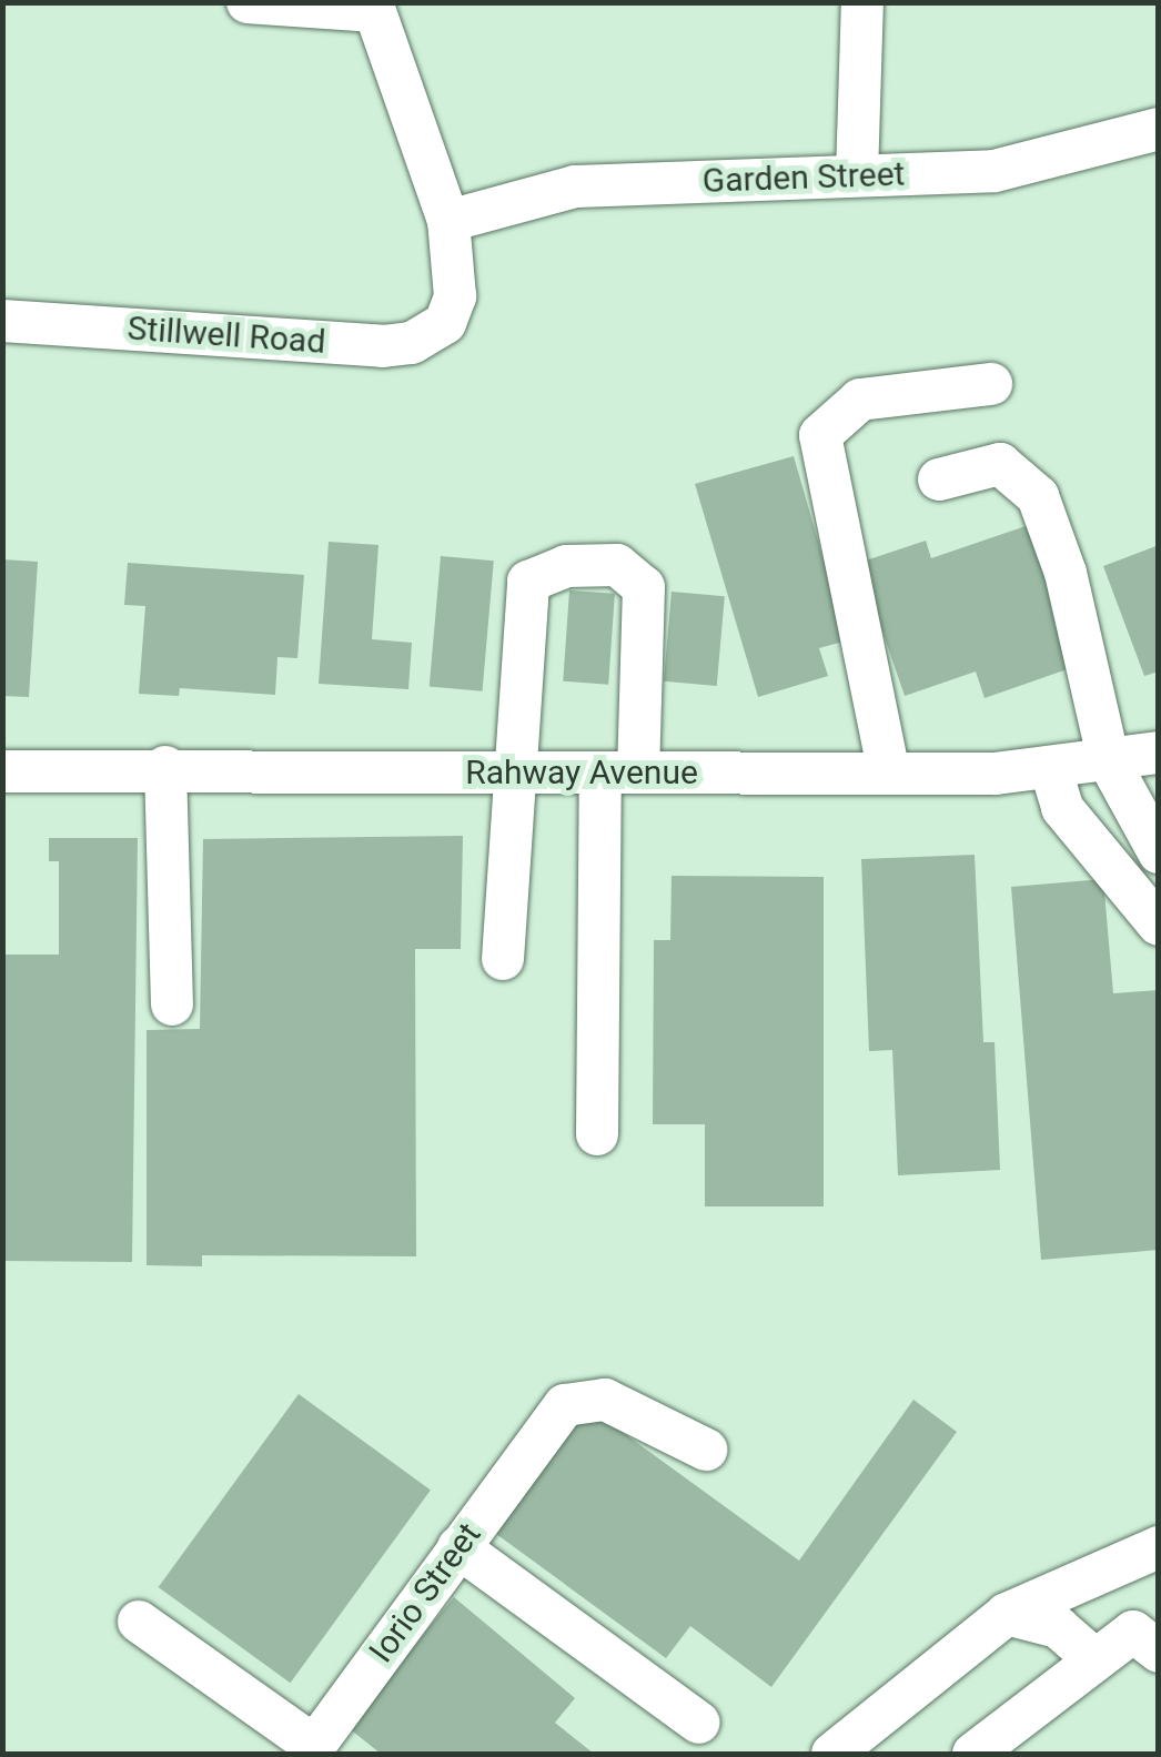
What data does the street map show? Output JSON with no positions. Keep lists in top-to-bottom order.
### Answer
{
  "streets": {
    "street": [
      "Garden Street",
      "Stillwell Road",
      "Rahway Avenue",
      "Iorio Street"
    ]
  },
  "crossings": [
    ["Garden Street", "Stillwell Road"]
  ]
}
